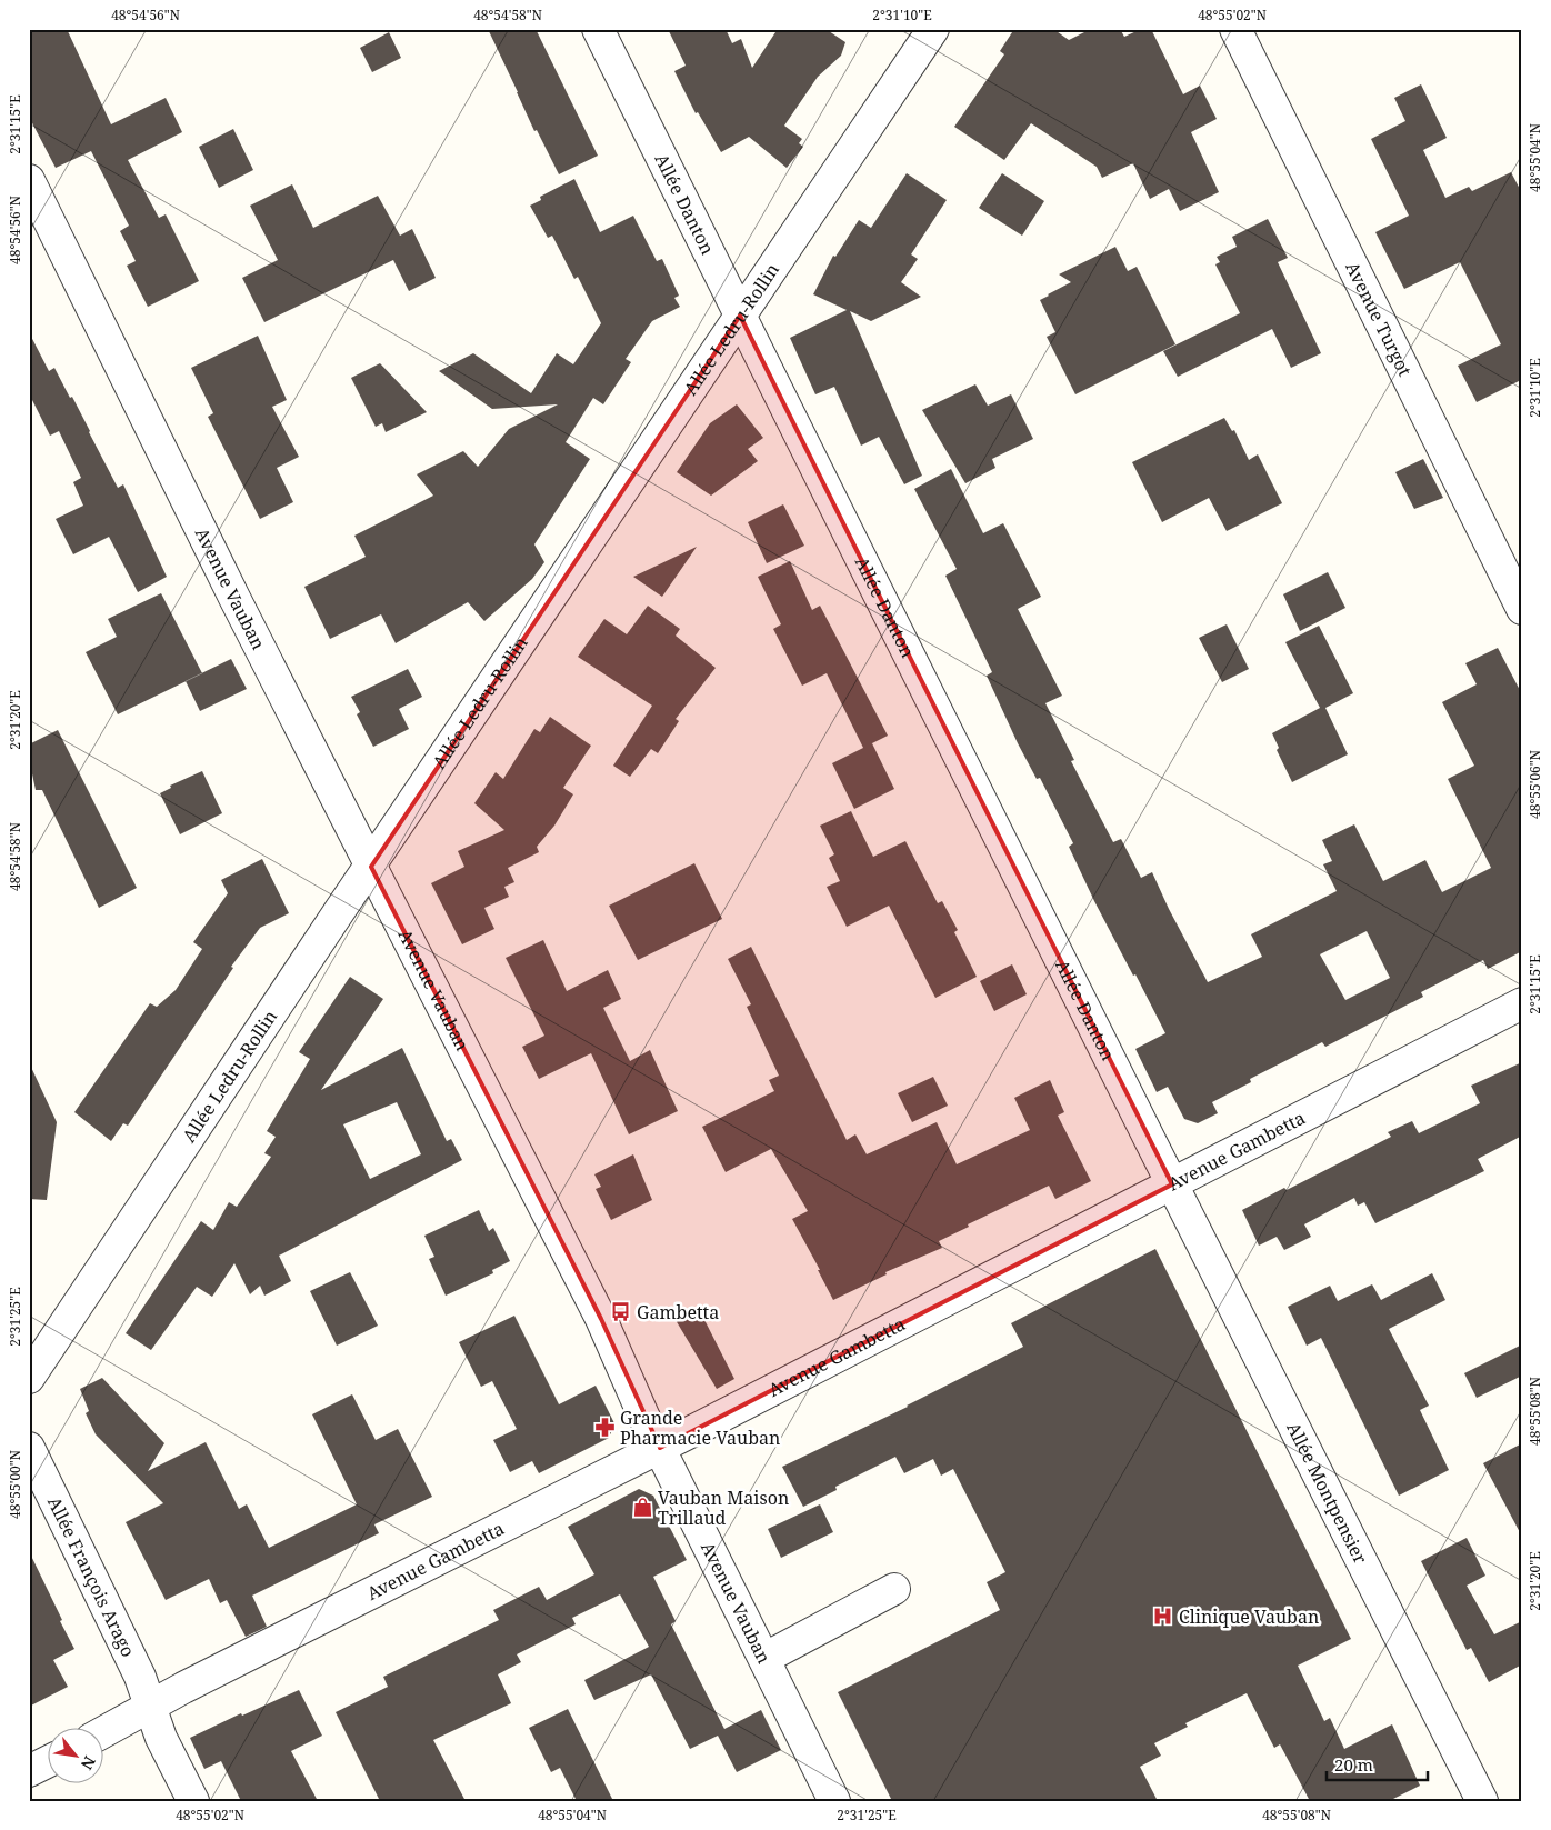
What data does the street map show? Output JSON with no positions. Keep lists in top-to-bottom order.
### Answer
{
  "streets": {
    "street": [
      "Allée Danton",
      "Avenue Turgot",
      "Allée Ledru-Rollin",
      "Avenue Vauban",
      "Avenue Gambetta",
      "Allée Montpensier",
      "Allée François Arago"
    ]
  },
  "crossings": [
    ["Allée Danton", "Allée Ledru-Rollin"],
    ["Allée Danton", "Avenue Gambetta"],
    ["Allée Danton", "Allée Montpensier"],
    ["Allée Ledru-Rollin", "Avenue Vauban"],
    ["Avenue Vauban", "Avenue Gambetta"],
    ["Avenue Gambetta", "Allée Montpensier"],
    ["Avenue Gambetta", "Allée François Arago"]
  ],
  "places": {
    "bus stop": ["Gambetta"],
    "pharmacy": ["Grande Pharmacie Vauban"],
    "shop": ["Vauban Maison Trillaud"],
    "hospital": ["Clinique Vauban"]
  },
  "scale_bar": "20 m",
  "north": "bottom right",
  "coordinates": [
    "48°54'56\"N",
    "48°54'58\"N",
    "2°31'10\"E",
    "48°55'02\"N",
    "2°31'15\"E",
    "48°55'04\"N",
    "2°31'20\"E",
    "48°55'06\"N",
    "2°31'25\"E",
    "48°55'08\"N",
    "48°55'00\"N"
  ]
}
